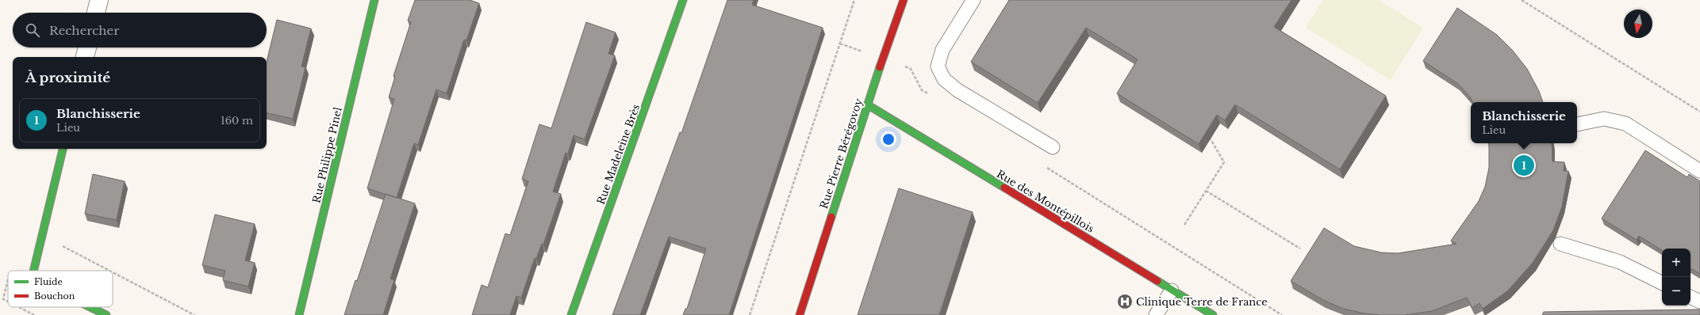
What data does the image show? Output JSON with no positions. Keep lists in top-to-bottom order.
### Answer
{
  "streets": {
    "street": [
      "Rue Pierre Bérégovoy",
      "Rue Madeleine Brès",
      "Rue Philippe Pinel",
      "Rue des Montépillois"
    ]
  },
  "crossings": [
    ["Rue Pierre Bérégovoy", "Rue des Montépillois"]
  ],
  "places": {
    "hospital": ["Clinique Terre de France"]
  },
  "legend": ["Fluide", "Bouchon"],
  "north": "bottom",
  "page": {
    "search": "Rechercher",
    "heading": "À proximité",
    "list": [
      {
        "mark": "1",
        "name": "Blanchisserie",
        "note": "Lieu",
        "value": "160 m"
      }
    ],
    "popup": ["Blanchisserie", "Lieu"],
    "pins": "1",
    "map_buttons": ["+", "−"]
  }
}
